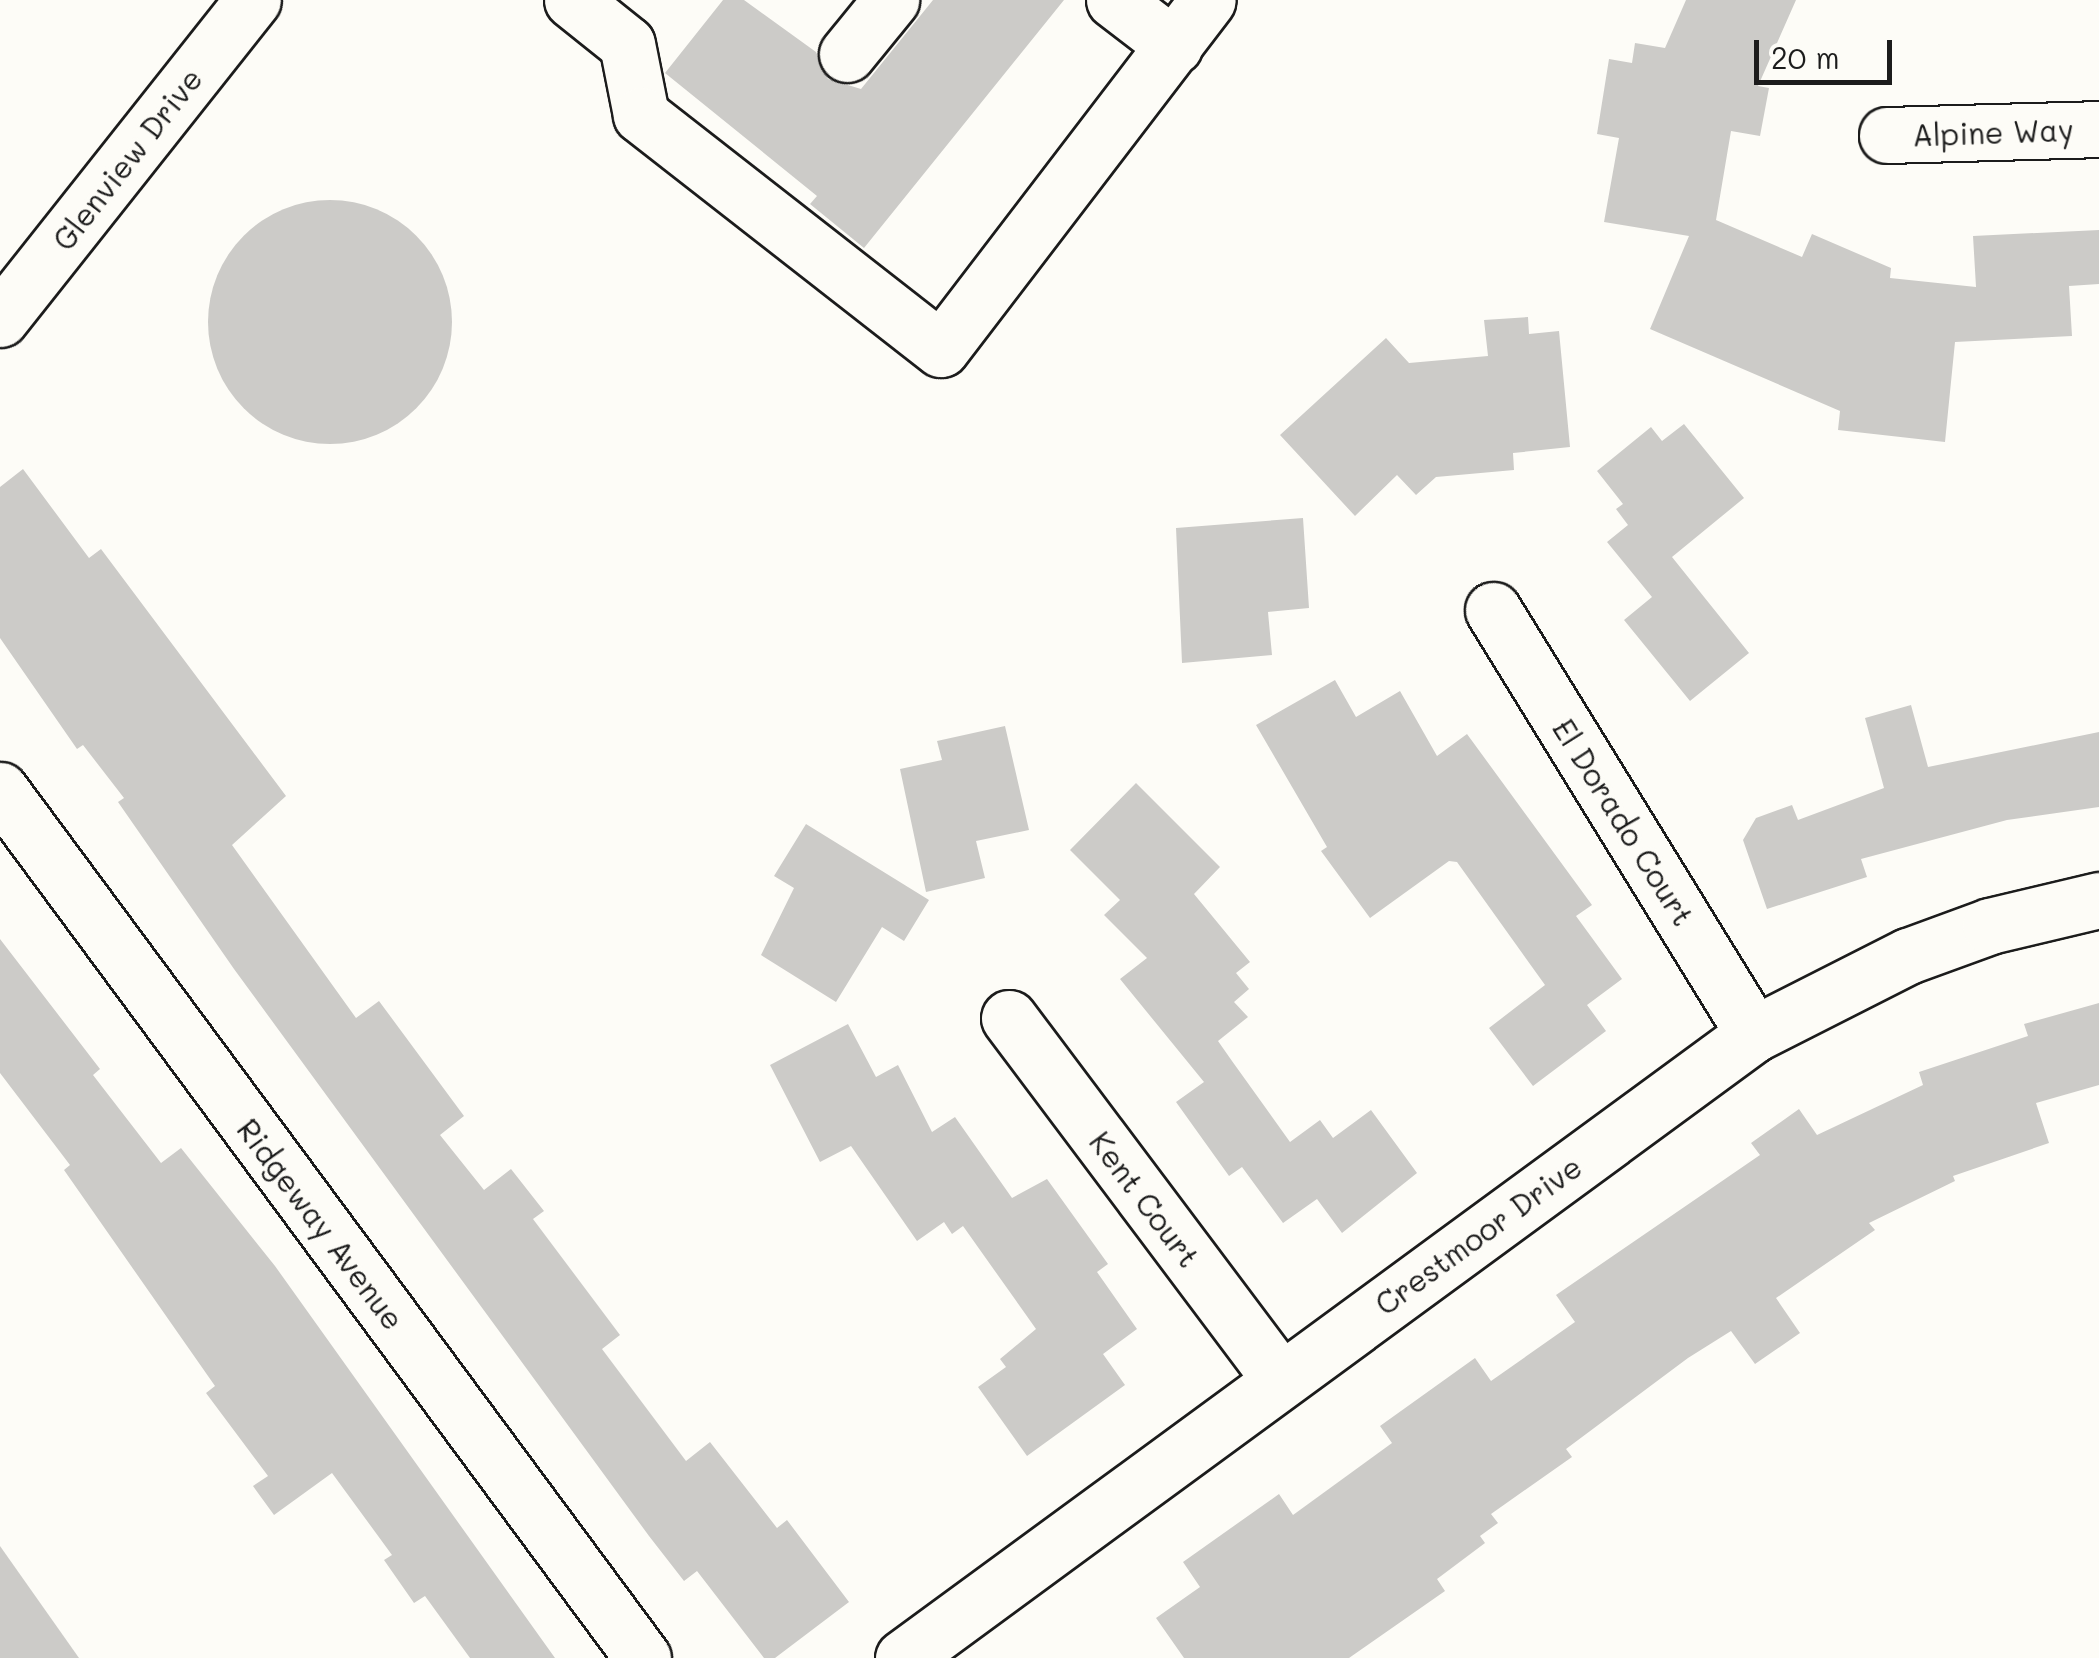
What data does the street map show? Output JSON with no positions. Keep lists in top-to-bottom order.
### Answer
{
  "streets": {
    "street": [
      "Alpine Way",
      "Glenview Drive",
      "El Dorado Court",
      "Kent Court",
      "Ridgeway Avenue",
      "Crestmoor Drive"
    ]
  },
  "crossings": [
    ["El Dorado Court", "Crestmoor Drive"],
    ["Kent Court", "Crestmoor Drive"]
  ],
  "scale_bar": "20 m"
}
